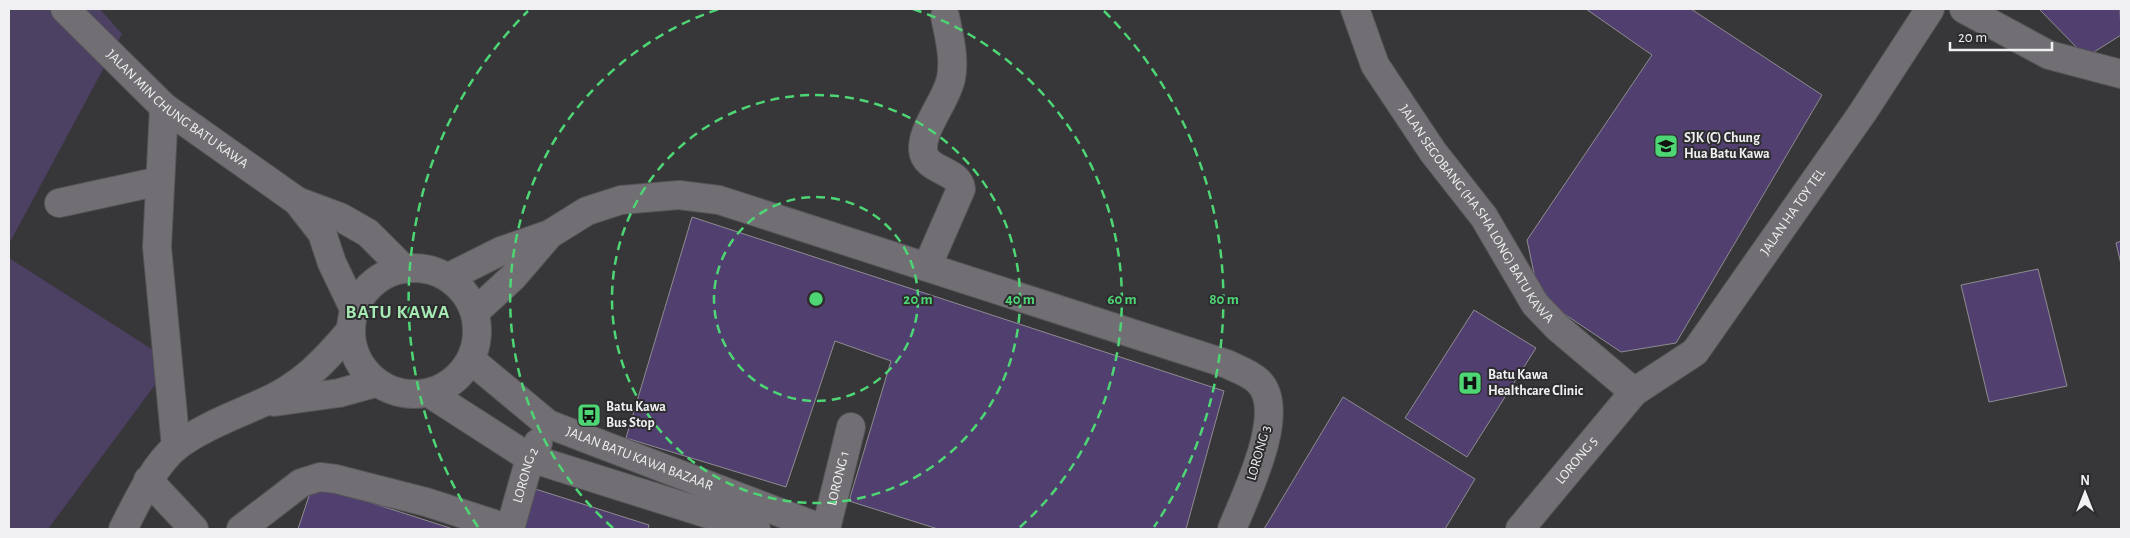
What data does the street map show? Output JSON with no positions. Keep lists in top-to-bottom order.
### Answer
{
  "streets": {
    "street": [
      "JALAN MIN CHUNG BATU KAWA",
      "JALAN HA TOY TEL",
      "JALAN SEGOBANG (HA SHA LONG) BATU KAWA",
      "LORONG 3",
      "JALAN BATU KAWA BAZAAR",
      "LORONG 5",
      "LORONG 2",
      "LORONG 1"
    ]
  },
  "crossings": [
    ["JALAN MIN CHUNG BATU KAWA", "JALAN BATU KAWA BAZAAR"],
    ["JALAN HA TOY TEL", "JALAN SEGOBANG (HA SHA LONG) BATU KAWA"],
    ["JALAN HA TOY TEL", "LORONG 5"],
    ["JALAN SEGOBANG (HA SHA LONG) BATU KAWA", "LORONG 5"],
    ["JALAN BATU KAWA BAZAAR", "LORONG 2"],
    ["JALAN BATU KAWA BAZAAR", "LORONG 1"]
  ],
  "districts": ["BATU KAWA"],
  "places": {
    "school or university": ["SJK (C) Chung Hua Batu Kawa"],
    "hospital": ["Batu Kawa Healthcare Clinic"],
    "bus stop": ["Batu Kawa Bus Stop"]
  },
  "scale_bar": "20 m",
  "north": "top",
  "rings": [
    "20 m",
    "40 m",
    "60 m",
    "80 m"
  ]
}
